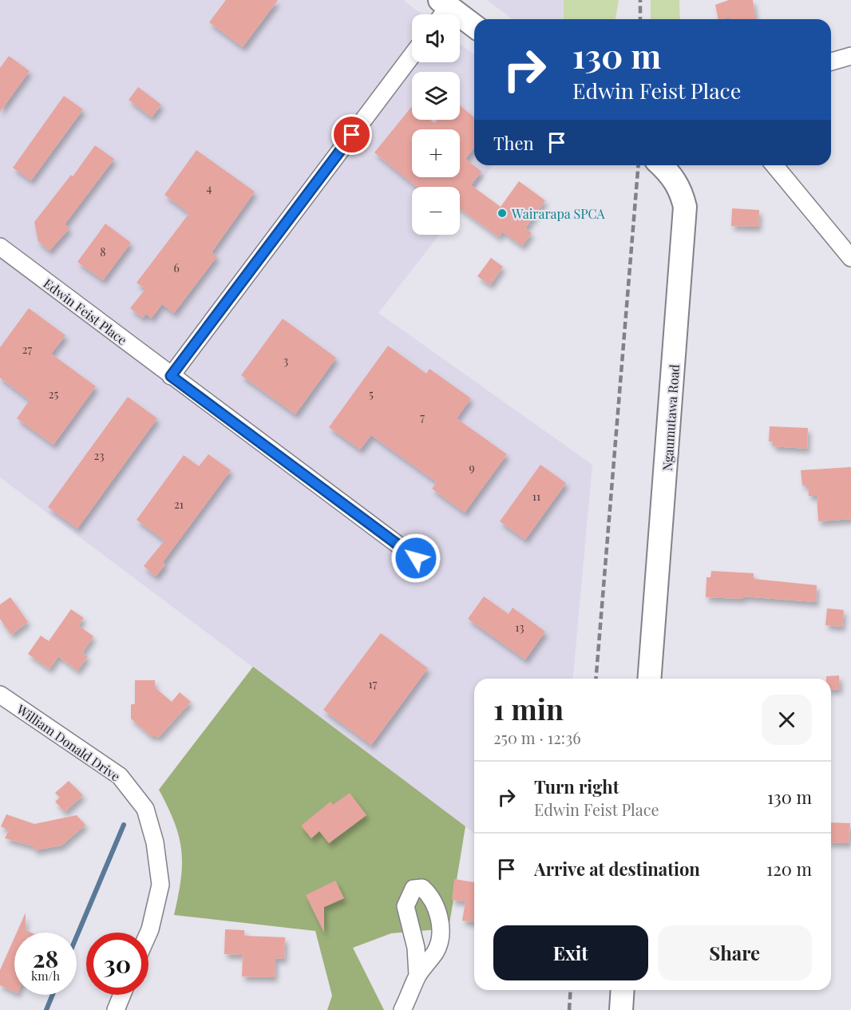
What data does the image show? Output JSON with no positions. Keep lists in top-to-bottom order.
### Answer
{
  "streets": {
    "main road": ["Ngaumutawa Road"],
    "street": ["Edwin Feist Place", "William Donald Drive"]
  },
  "places": ["Wairarapa SPCA"],
  "house_numbers": [
    "4",
    "8",
    "6",
    "27",
    "3",
    "25",
    "5",
    "7",
    "23",
    "9",
    "11",
    "21",
    "13",
    "17"
  ],
  "page": {
    "map_buttons": ["+", "−"],
    "turn": ["130 m", "Edwin Feist Place"],
    "then": "Then",
    "heading": ["1 min", "250 m · 12:36"],
    "list": [
      {
        "name": "Turn right",
        "note": "Edwin Feist Place",
        "value": "130 m"
      },
      {
        "name": "Arrive at destination",
        "value": "120 m"
      }
    ],
    "buttons": ["Exit", "Share"],
    "speed": "28 km/h",
    "limit": "30"
  }
}
